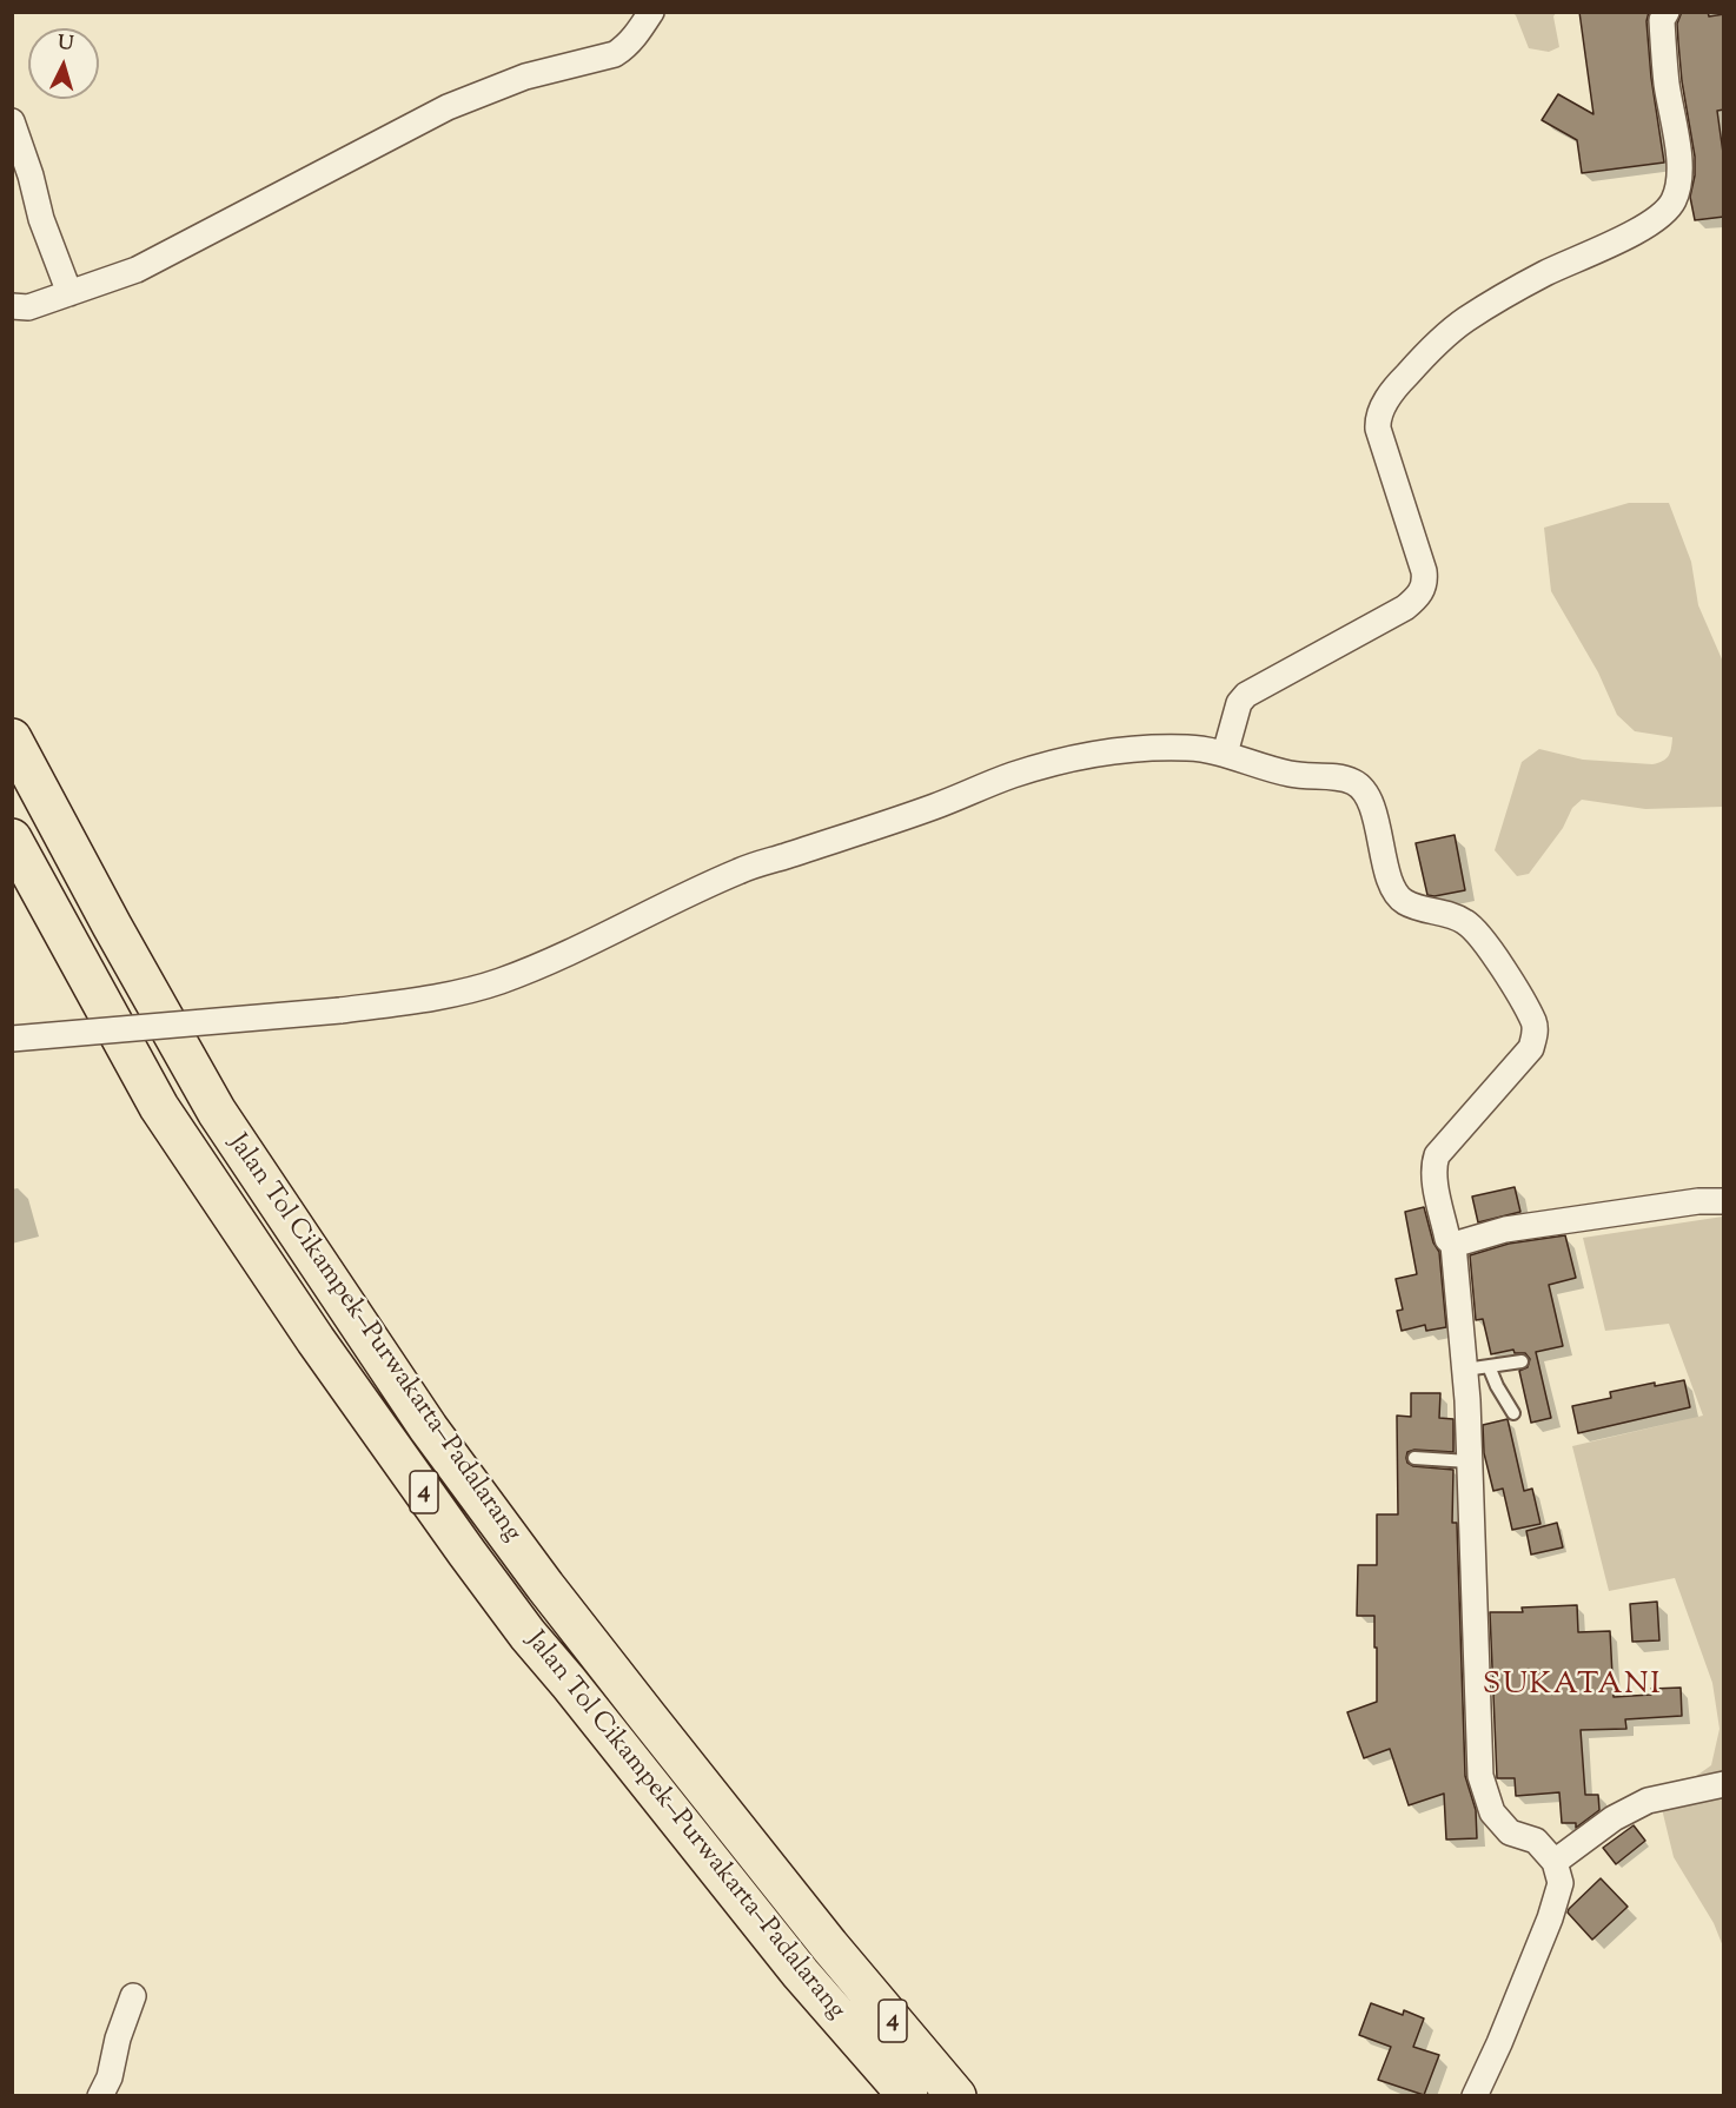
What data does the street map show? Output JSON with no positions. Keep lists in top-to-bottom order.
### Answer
{
  "streets": {
    "highway": ["Jalan Tol Cikampek–Purwakarta–Padalarang", "4"]
  },
  "districts": ["SUKATANI"],
  "north": "top"
}
